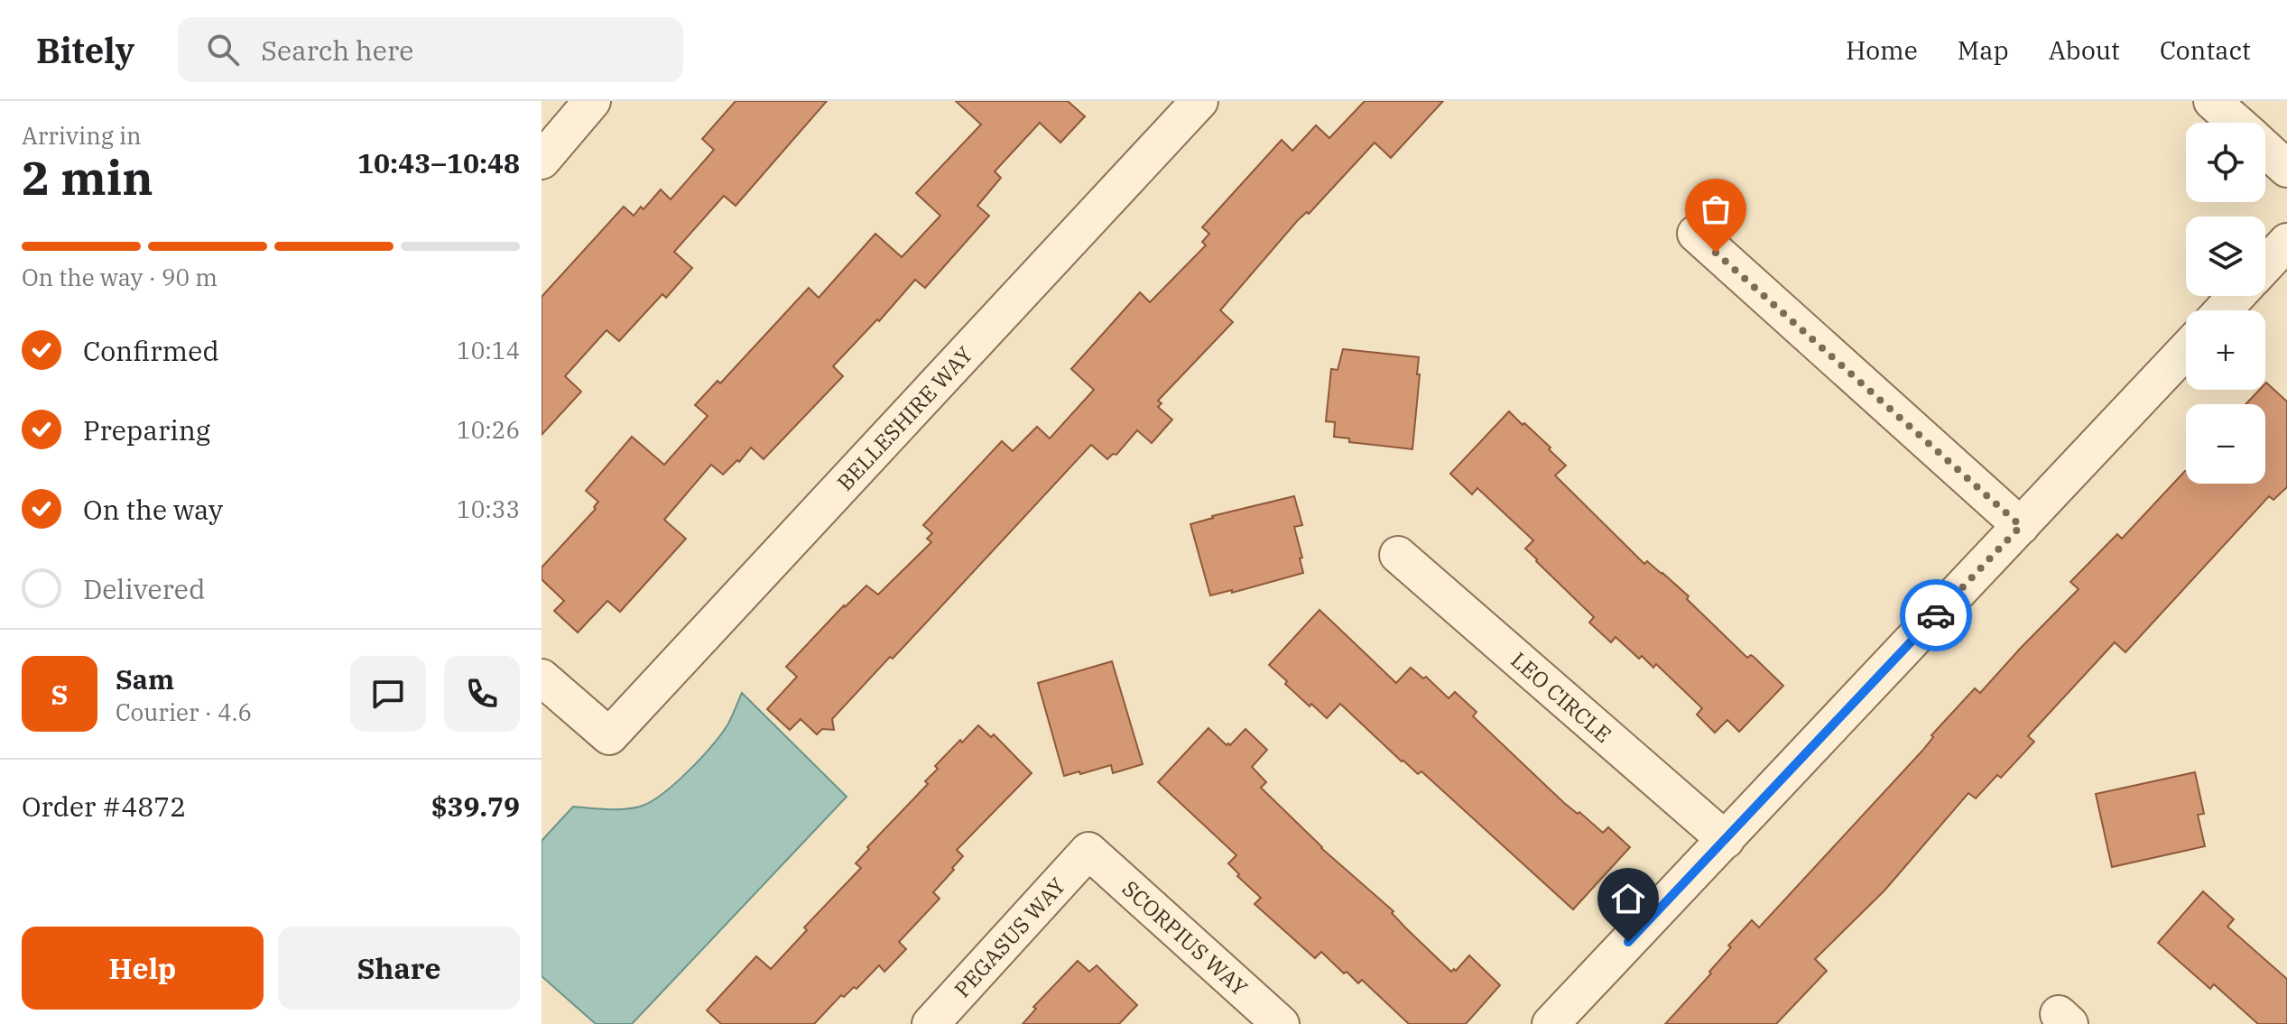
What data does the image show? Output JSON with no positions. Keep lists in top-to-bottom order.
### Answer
{
  "streets": {
    "street": [
      "BELLESHIRE WAY",
      "LEO CIRCLE",
      "PEGASUS WAY",
      "SCORPIUS WAY"
    ]
  },
  "crossings": [
    ["PEGASUS WAY", "SCORPIUS WAY"]
  ],
  "page": {
    "header": "Bitely",
    "search": "Search here",
    "nav": [
      "Home",
      "Map",
      "About",
      "Contact"
    ],
    "heading": ["2 min", "Arriving in", "10:43–10:48"],
    "panel": [
      "Sam",
      "Courier · 4.6",
      "Order #4872",
      "$39.79"
    ],
    "map_buttons": ["+", "−"],
    "bar": "On the way · 90 m",
    "list": [
      ["Confirmed", "10:14"],
      ["Preparing", "10:26"],
      ["On the way", "10:33"],
      "Delivered"
    ],
    "round": "S",
    "buttons": ["Help", "Share"]
  }
}
